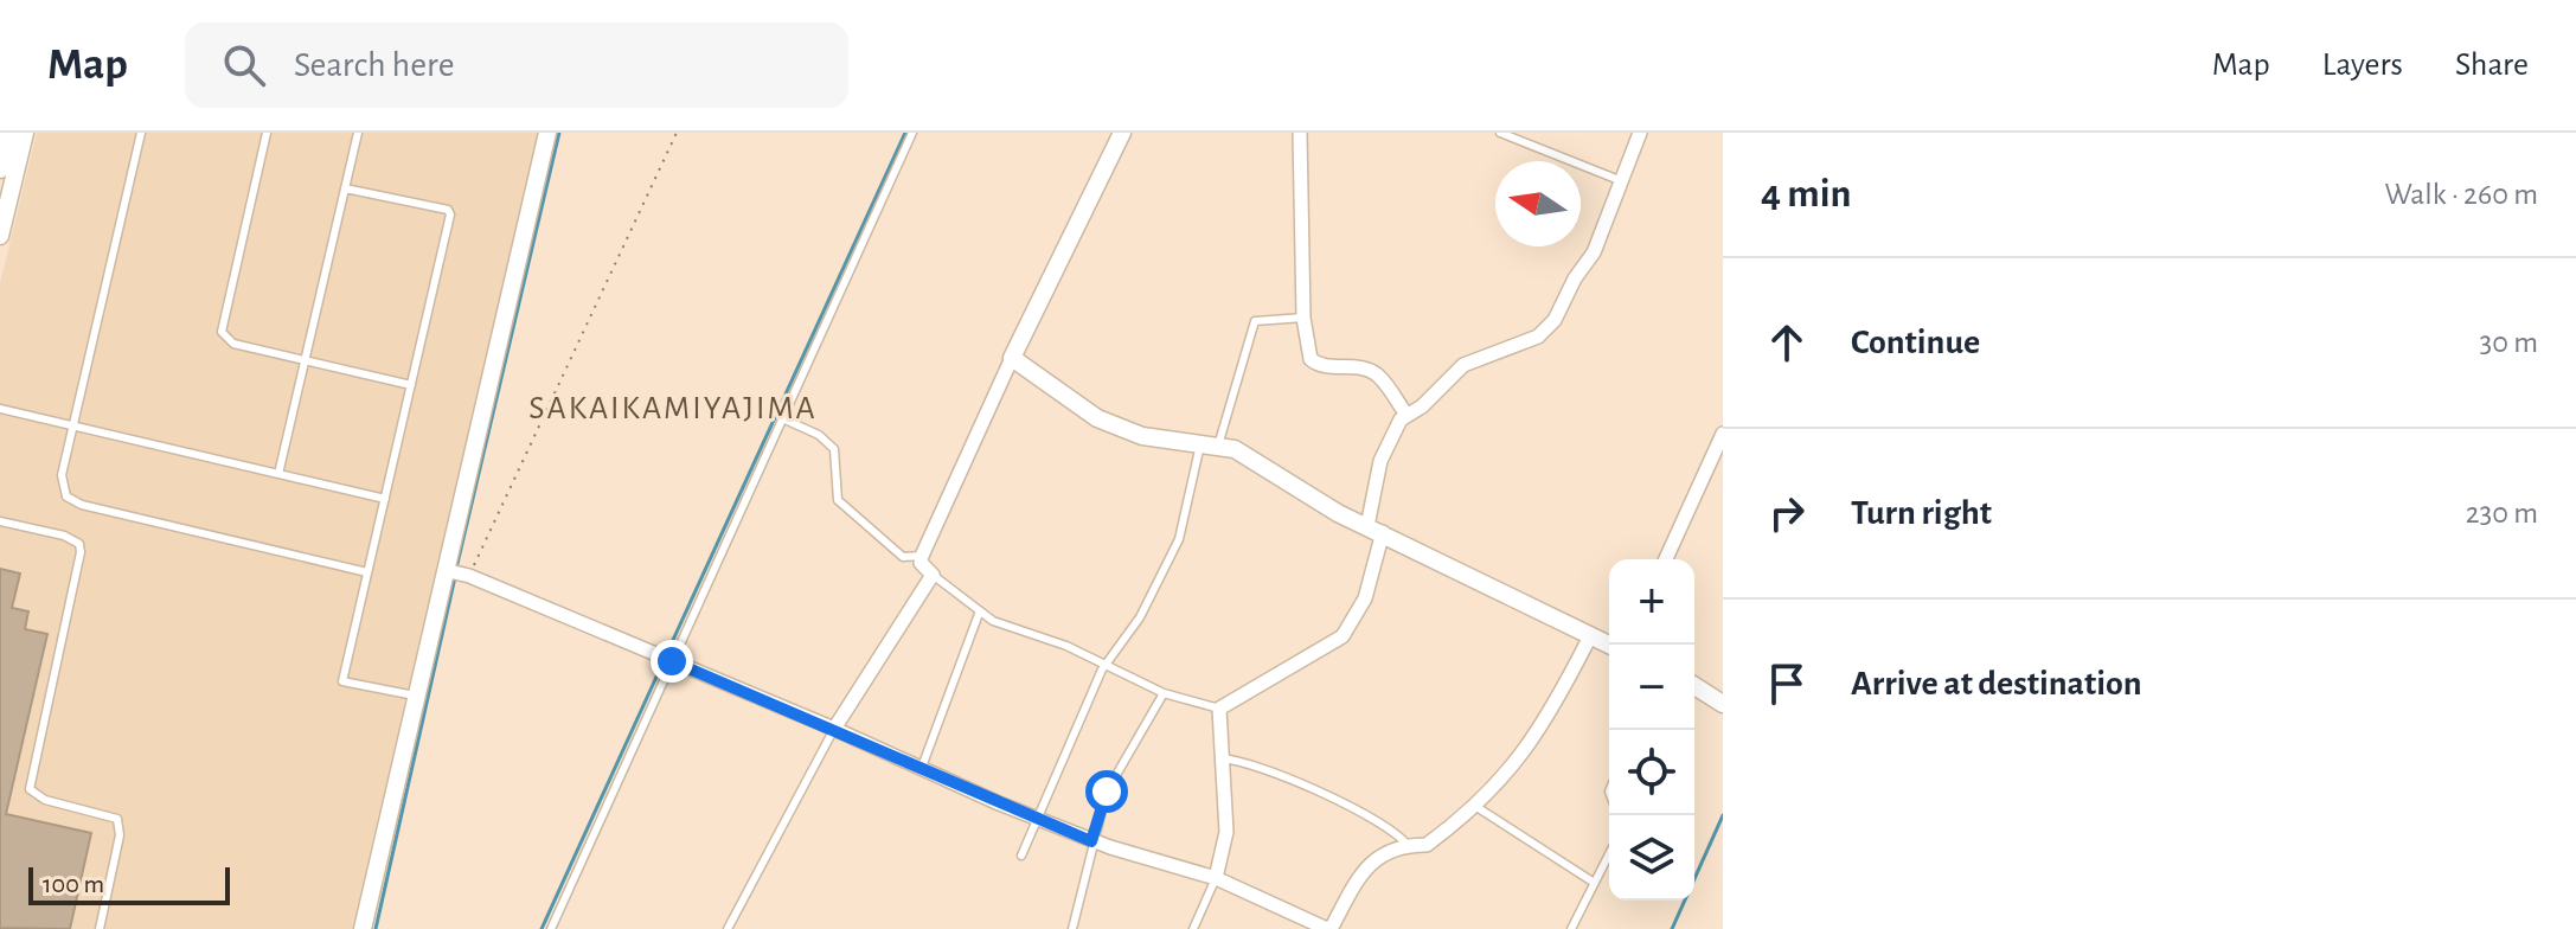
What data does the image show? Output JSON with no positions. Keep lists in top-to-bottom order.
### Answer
{
  "districts": ["SAKAIKAMIYAJIMA"],
  "scale_bar": "100 m",
  "north": "left",
  "page": {
    "header": "Map",
    "search": "Search here",
    "nav": ["Map", "Layers", "Share"],
    "heading": ["4 min", "Walk · 260 m"],
    "list": [
      ["Continue", "30 m"],
      ["Turn right", "230 m"],
      "Arrive at destination"
    ],
    "map_buttons": ["+", "−"],
    "scale": "100 m"
  }
}
